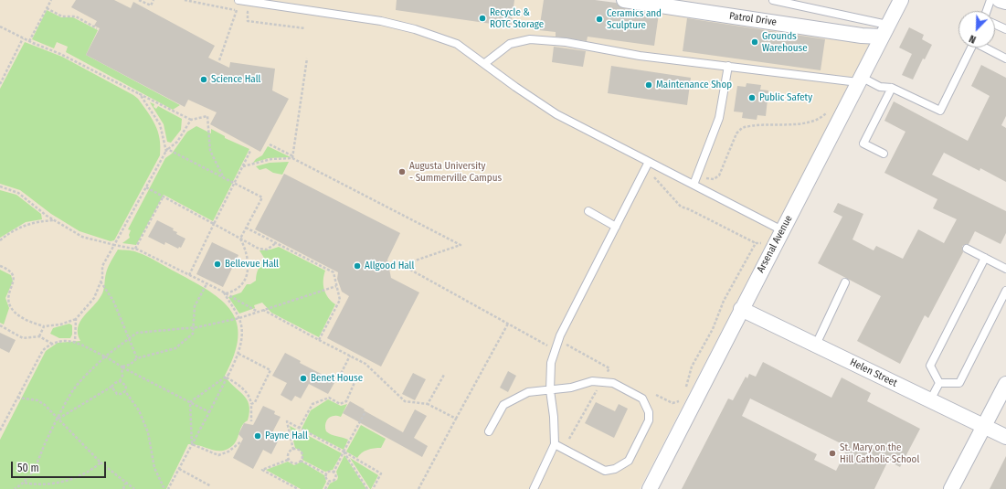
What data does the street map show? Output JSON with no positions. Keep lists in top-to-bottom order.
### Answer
{
  "streets": {
    "street": ["Patrol Drive", "Arsenal Avenue", "Helen Street"]
  },
  "crossings": [
    ["Patrol Drive", "Arsenal Avenue"],
    ["Arsenal Avenue", "Helen Street"]
  ],
  "places": [
    "Recycle & ROTC Storage",
    "Ceramics and Sculpture",
    "Grounds Warehouse",
    "Science Hall",
    "Maintenance Shop",
    "Public Safety",
    "Augusta University - Summerville Campus",
    "Bellevue Hall",
    "Allgood Hall",
    "Benet House",
    "Payne Hall",
    "St. Mary on the Hill Catholic School"
  ],
  "scale_bar": "50 m",
  "north": "bottom left"
}
